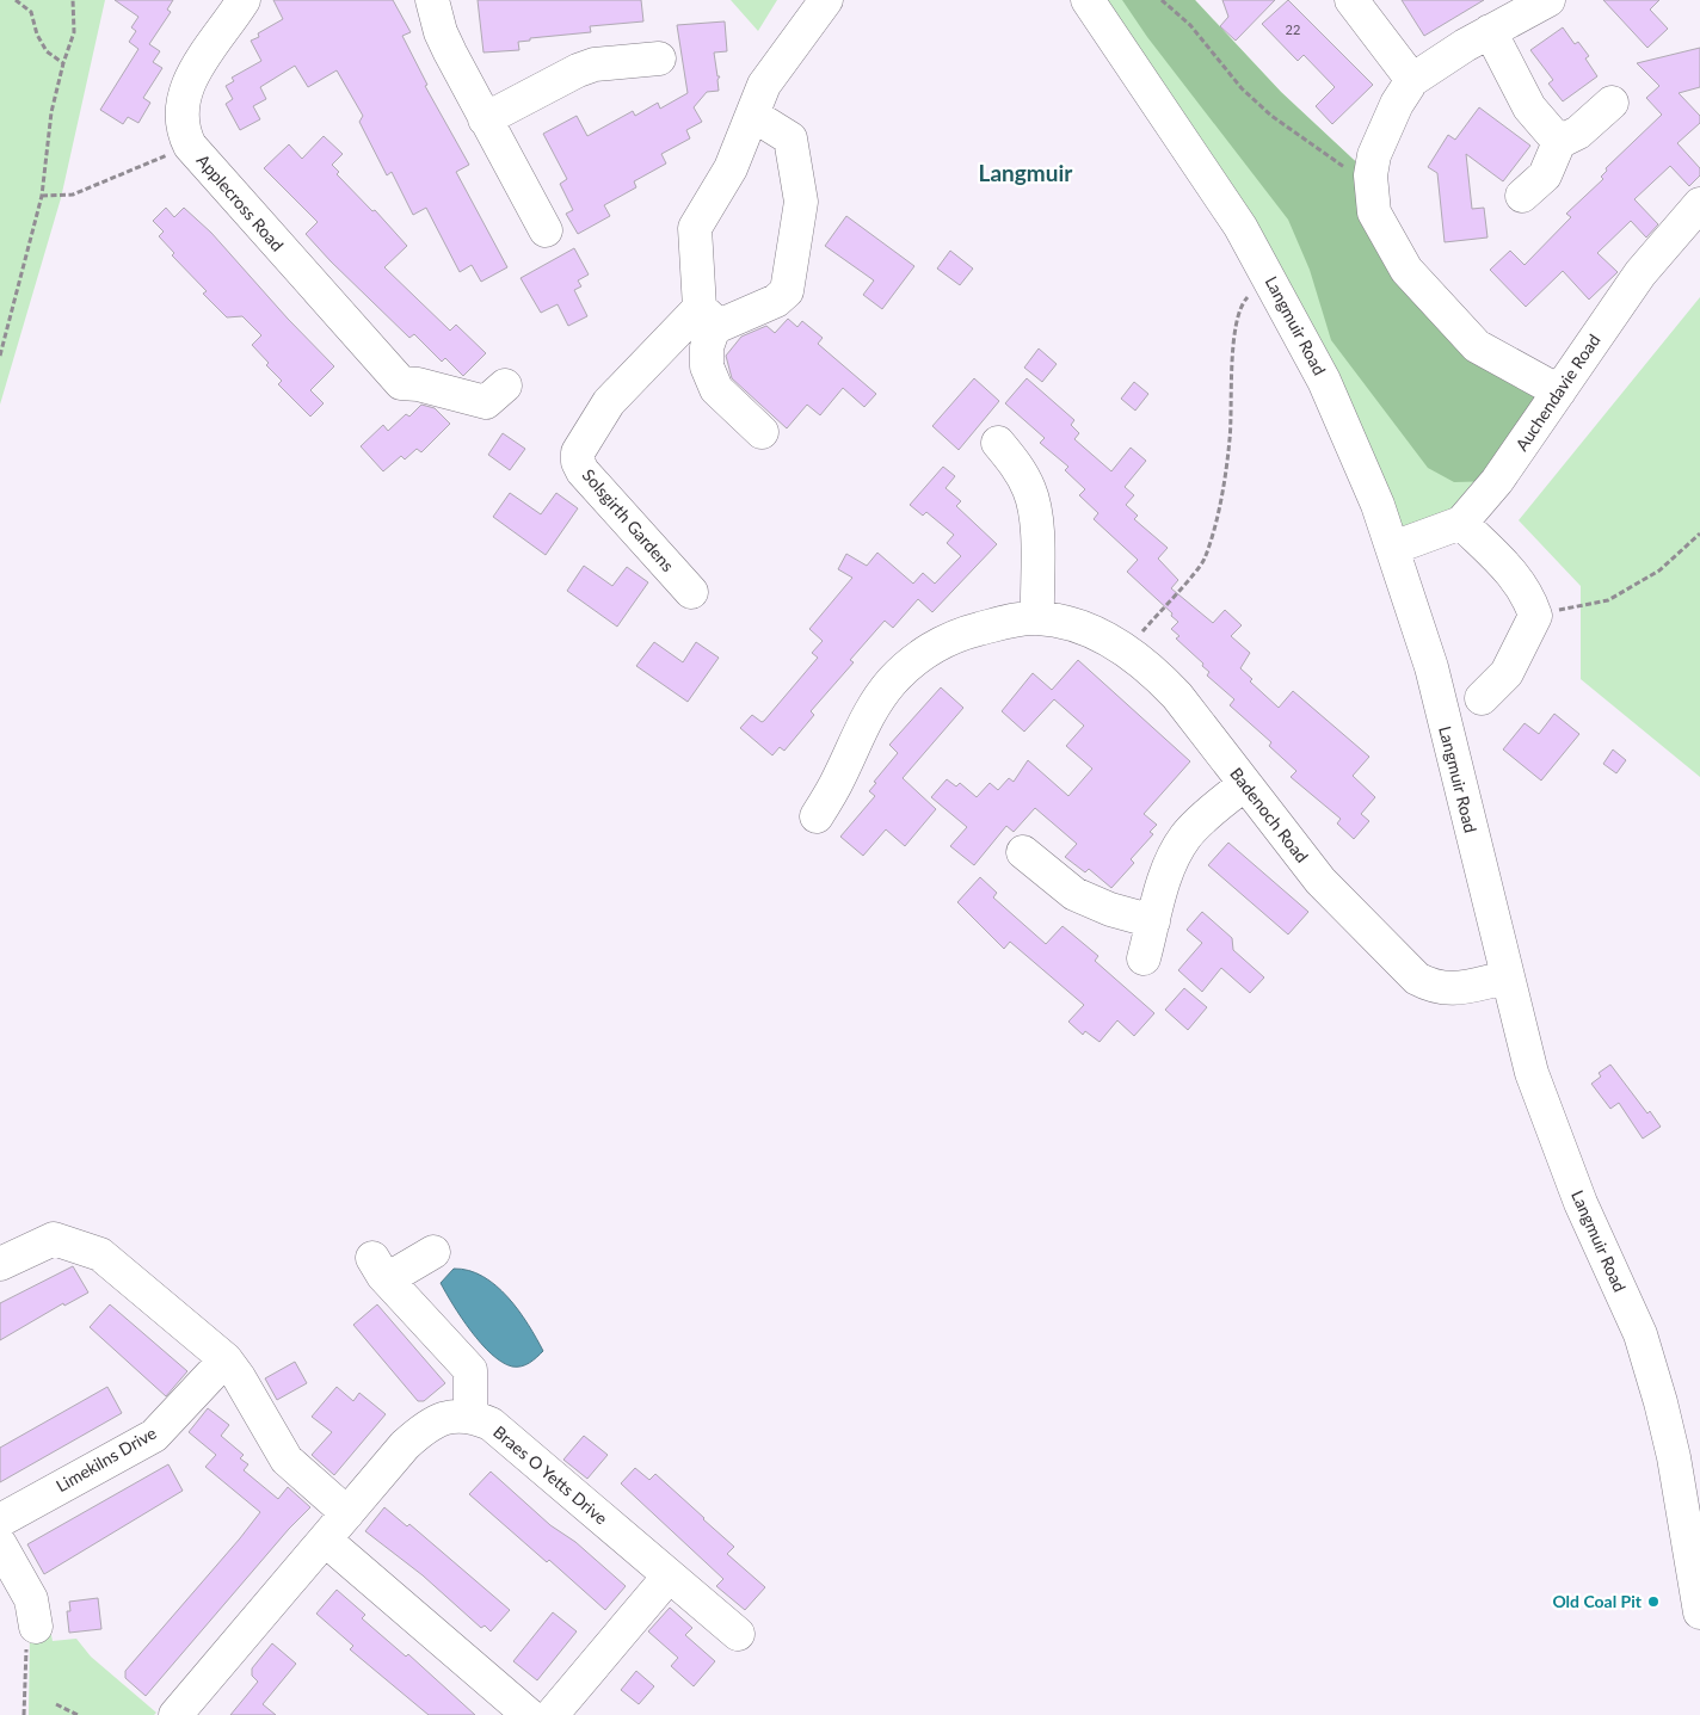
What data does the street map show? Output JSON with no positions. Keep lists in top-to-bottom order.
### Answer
{
  "streets": {
    "street": [
      "Applecross Road",
      "Langmuir Road",
      "Auchendavie Road",
      "Solsgirth Gardens",
      "Badenoch Road",
      "Limekilns Drive",
      "Braes O Yetts Drive"
    ]
  },
  "crossings": [
    ["Langmuir Road", "Auchendavie Road"],
    ["Langmuir Road", "Badenoch Road"]
  ],
  "districts": ["Langmuir"],
  "places": ["Old Coal Pit"],
  "house_numbers": ["22"]
}
